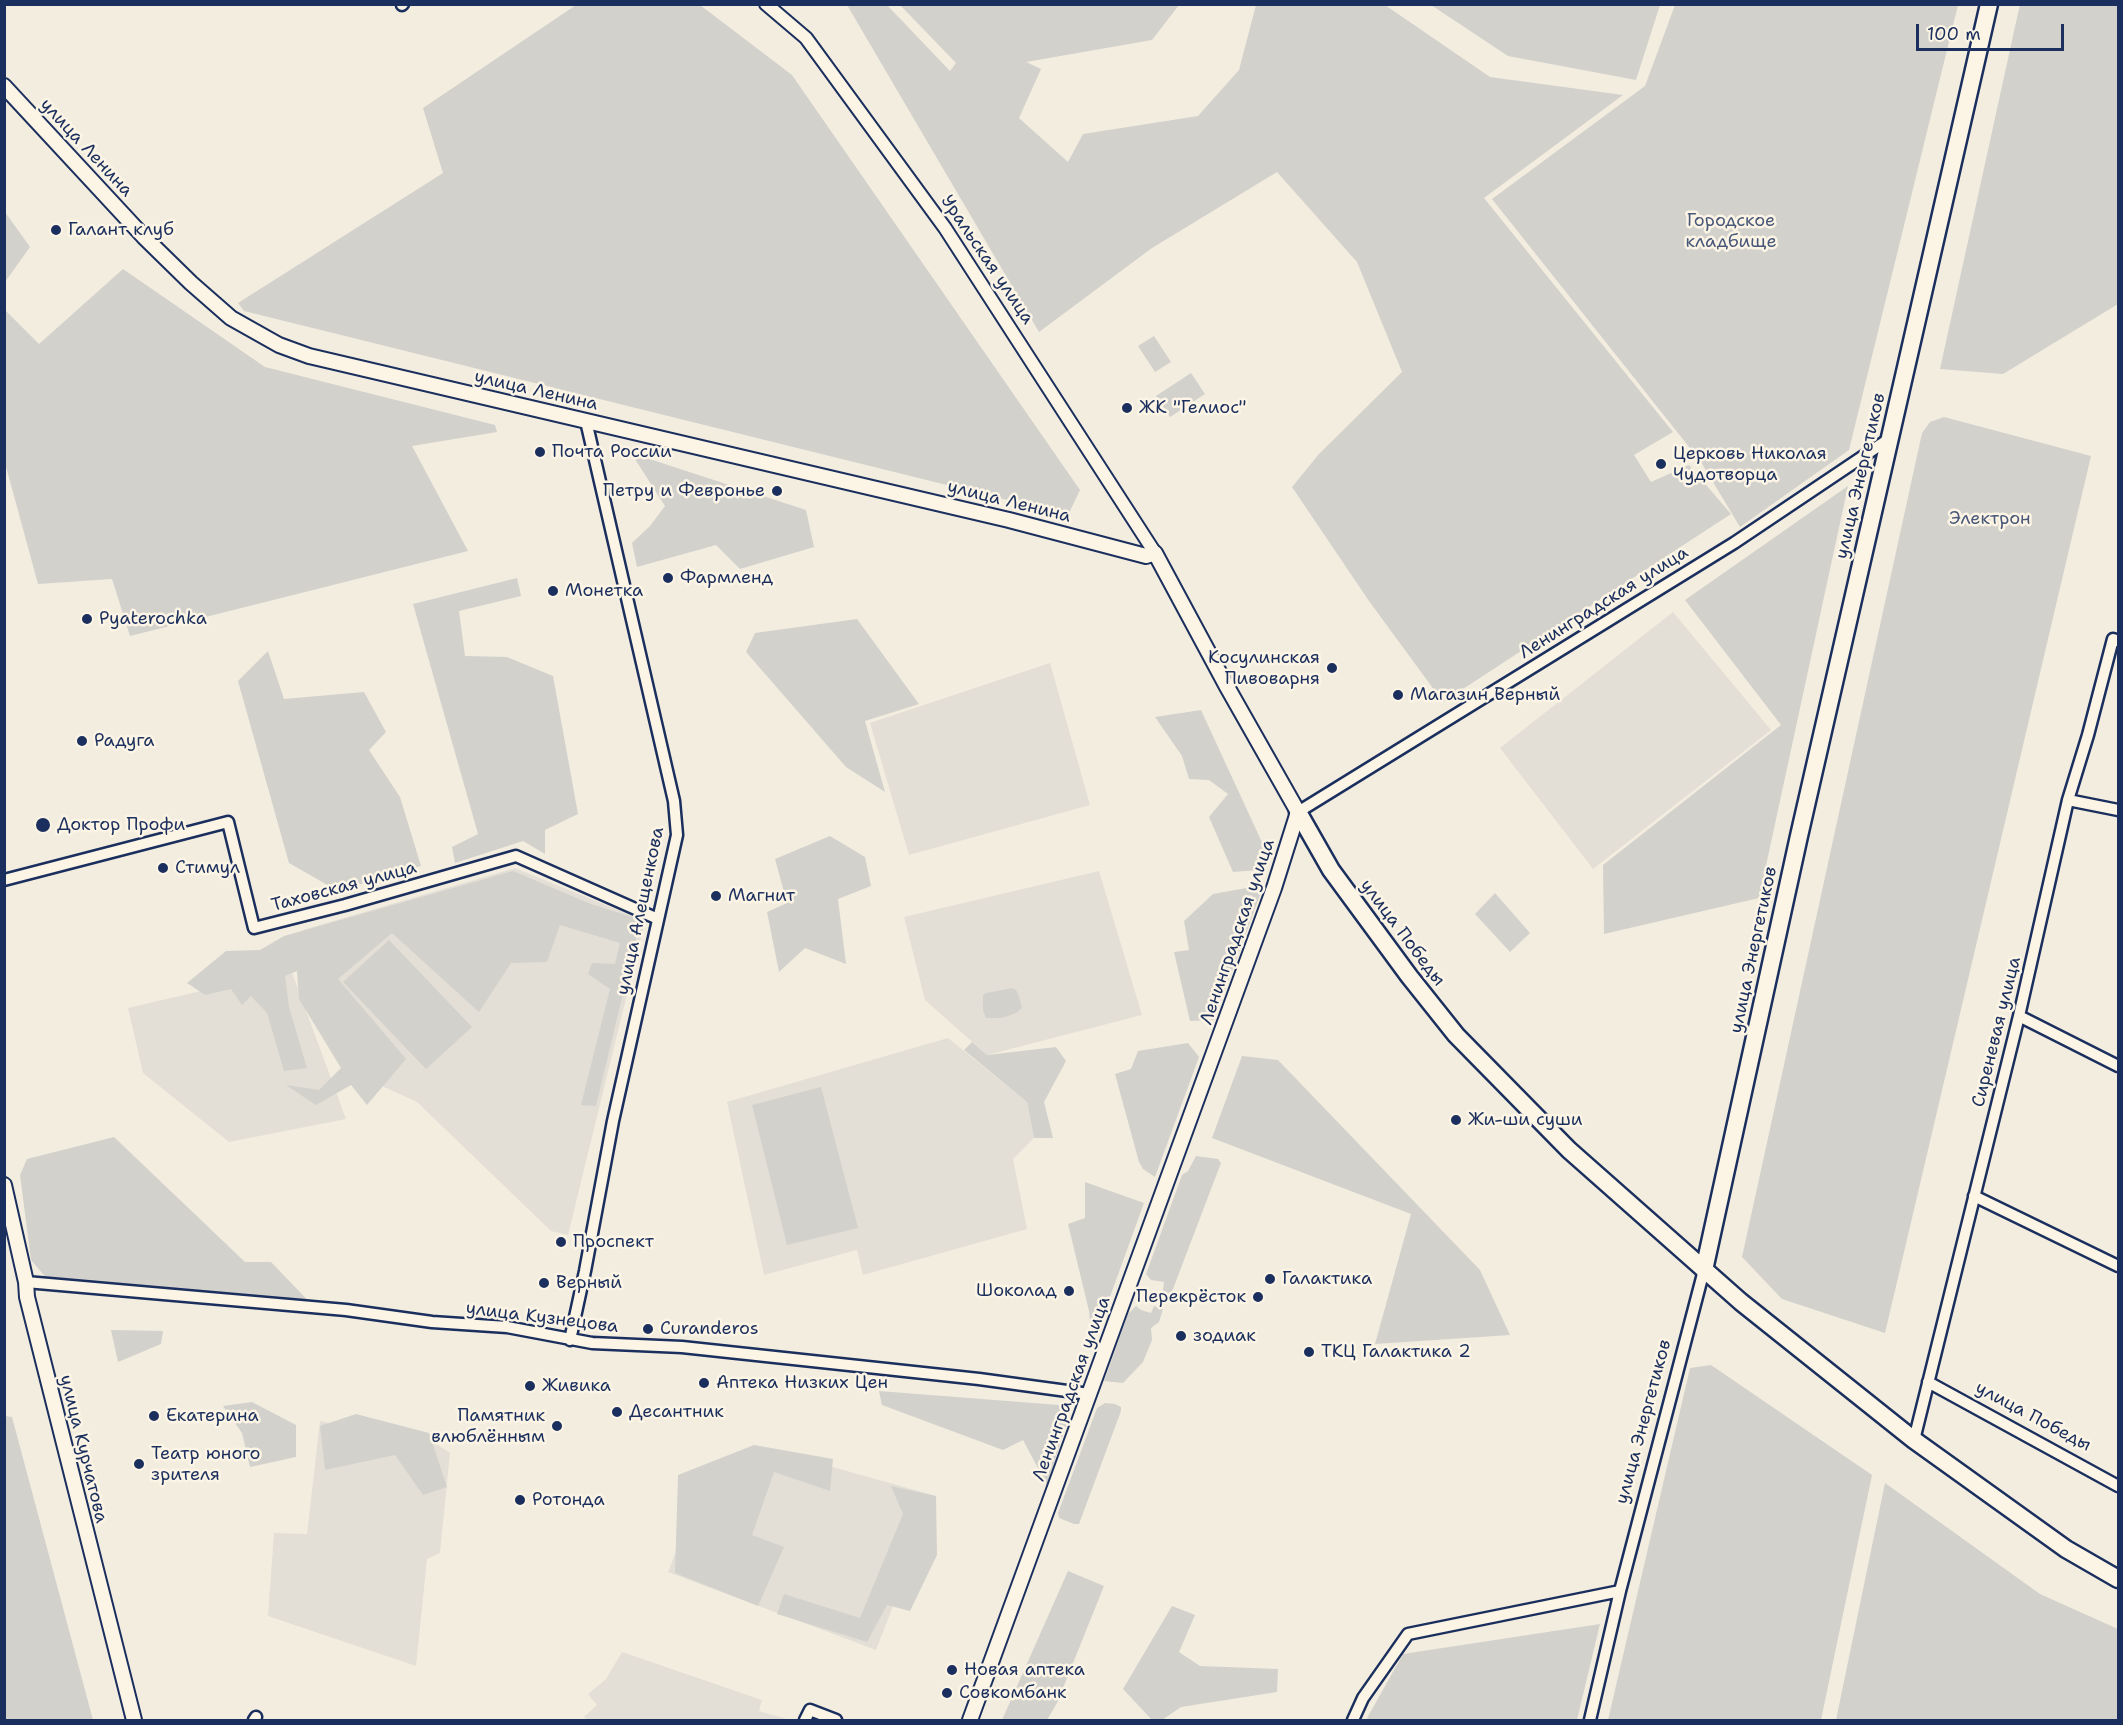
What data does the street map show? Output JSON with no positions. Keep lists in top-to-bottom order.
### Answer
{
  "streets": {
    "main road": [
      "улица Ленина",
      "улица Энергетиков",
      "Ленинградская улица",
      "улица Победы",
      "улица Курчатова"
    ],
    "street": [
      "Уральская улица",
      "Таховская улица",
      "улица Алещенкова",
      "Сиреневая улица",
      "улица Кузнецова"
    ]
  },
  "crossings": [
    ["улица Ленина", "Уральская улица"],
    ["улица Ленина", "улица Алещенкова"],
    ["улица Ленина", "улица Победы"],
    ["Уральская улица", "улица Победы"],
    ["улица Энергетиков", "Ленинградская улица"],
    ["улица Энергетиков", "улица Победы"],
    ["Ленинградская улица", "улица Победы"],
    ["Ленинградская улица", "улица Кузнецова"],
    ["Таховская улица", "улица Алещенкова"],
    ["улица Алещенкова", "улица Кузнецова"],
    ["улица Победы", "Сиреневая улица"],
    ["улица Кузнецова", "улица Курчатова"]
  ],
  "parks": ["Городское кладбище", "Электрон"],
  "places": [
    "Галант клуб",
    "ЖК \"Гелиос\"",
    "Почта России",
    "Церковь Николая Чудотворца",
    "Петру и Февронье",
    "Фармленд",
    "Монетка",
    "Pyaterochka",
    "Косулинская Пивоварня",
    "Магазин Верный",
    "Радуга",
    "Доктор Профи",
    "Стимул",
    "Магнит",
    "Жи-ши суши",
    "Проспект",
    "Галактика",
    "Верный",
    "Шоколад",
    "Перекрёсток",
    "Curanderos",
    "зодиак",
    "ТКЦ Галактика 2",
    "Аптека Низких Цен",
    "Живика",
    "Десантник",
    "Екатерина",
    "Памятник влюблённым",
    "Театр юного зрителя",
    "Ротонда",
    "Новая аптека",
    "Совкомбанк"
  ],
  "scale_bar": "100 m"
}
